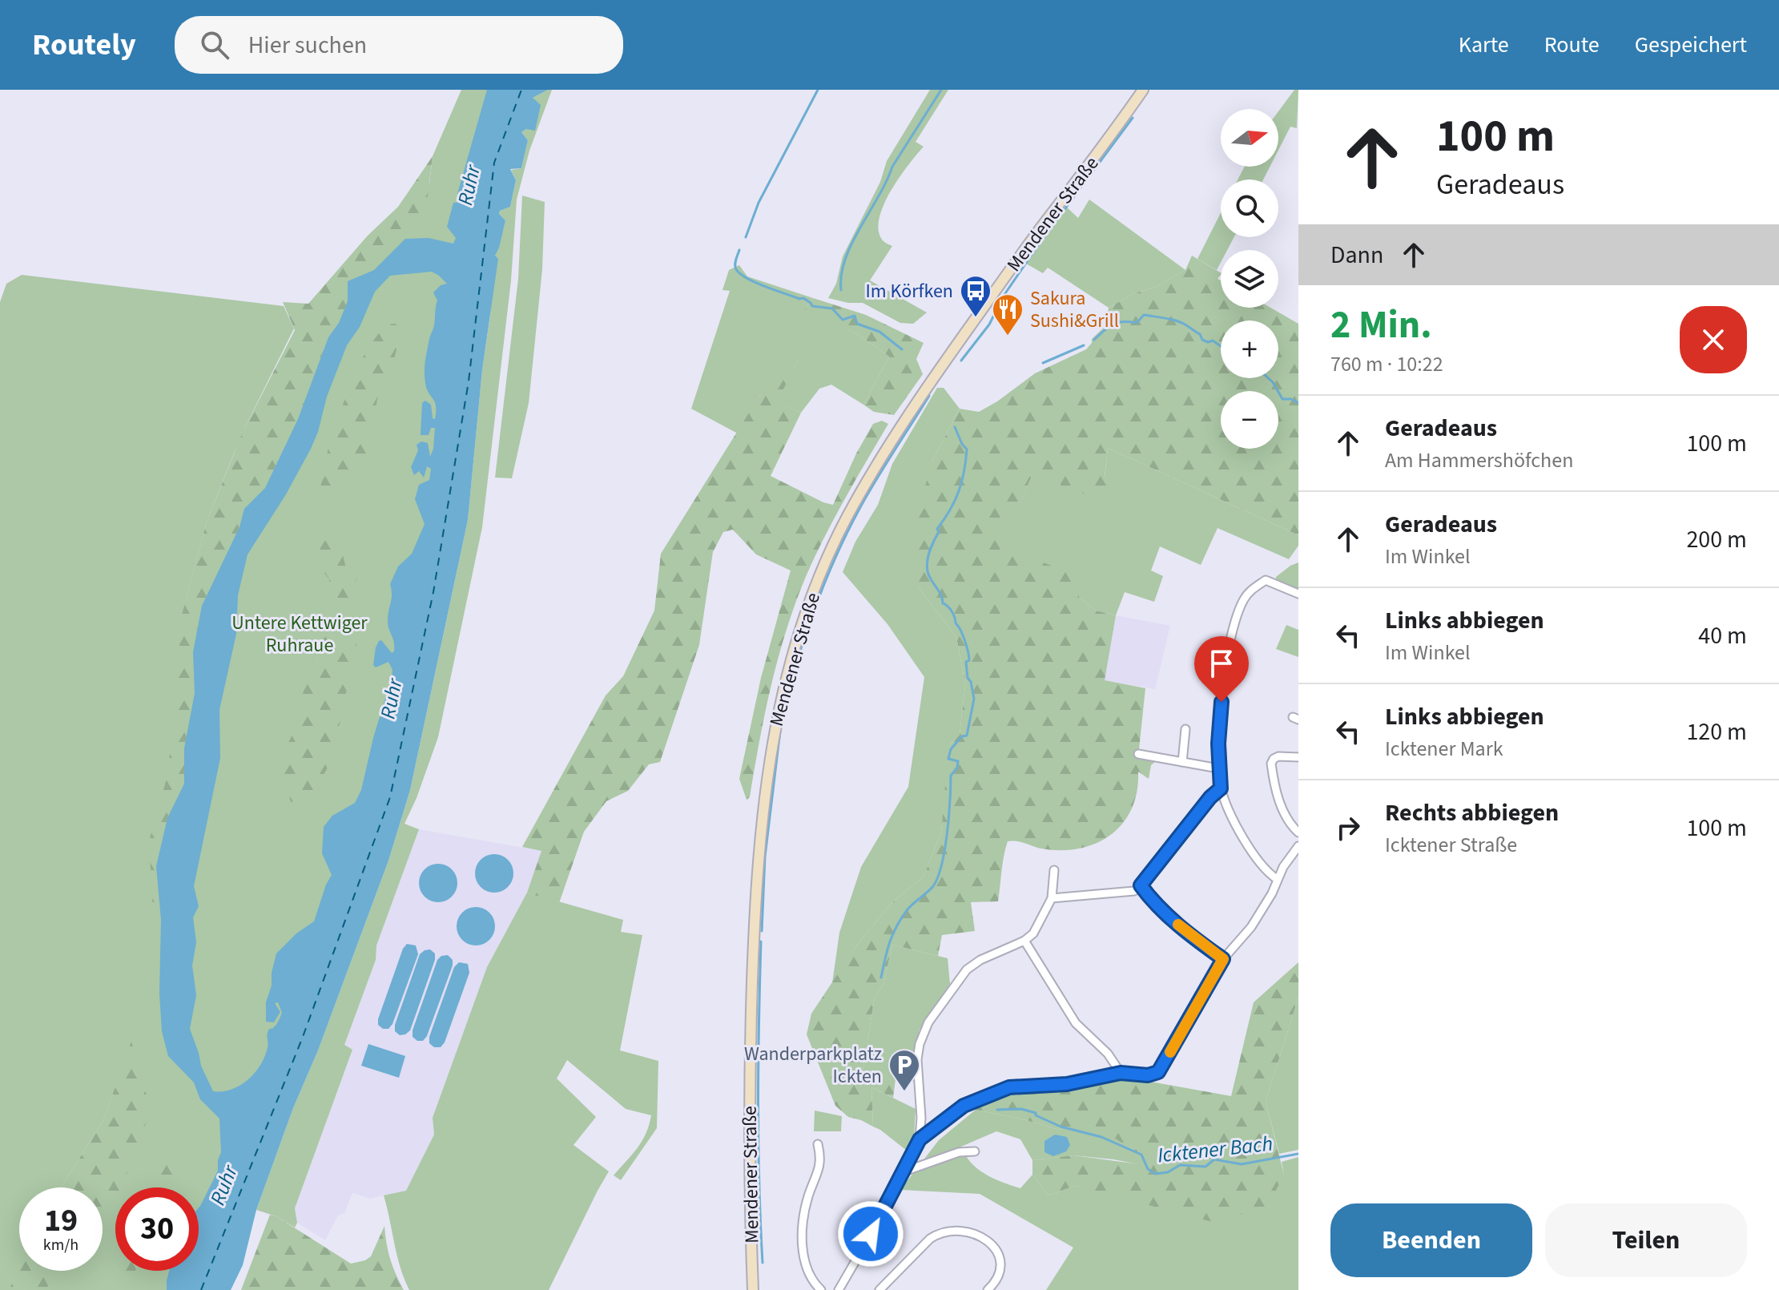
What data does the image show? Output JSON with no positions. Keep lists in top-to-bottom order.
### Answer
{
  "streets": {
    "main road": ["Mendener Straße"]
  },
  "water": ["Ruhr", "Icktener Bach"],
  "parks": ["Untere Kettwiger Ruhraue"],
  "places": {
    "bus stop": ["Im Körfken"],
    "restaurant": ["Sakura Sushi&Grill"],
    "parking": ["Wanderparkplatz Ickten"]
  },
  "north": "right",
  "page": {
    "header": "Routely",
    "search": "Hier suchen",
    "nav": ["Karte", "Route", "Gespeichert"],
    "turn": ["100 m", "Geradeaus"],
    "map_buttons": ["+", "−"],
    "then": "Dann",
    "heading": ["2 Min.", "760 m · 10:22"],
    "list": [
      {
        "name": "Geradeaus",
        "note": "Am Hammershöfchen",
        "value": "100 m"
      },
      {
        "name": "Geradeaus",
        "note": "Im Winkel",
        "value": "200 m"
      },
      {
        "name": "Links abbiegen",
        "note": "Im Winkel",
        "value": "40 m"
      },
      {
        "name": "Links abbiegen",
        "note": "Icktener Mark",
        "value": "120 m"
      },
      {
        "name": "Rechts abbiegen",
        "note": "Icktener Straße",
        "value": "100 m"
      }
    ],
    "speed": "19 km/h",
    "limit": "30",
    "buttons": ["Beenden", "Teilen"]
  }
}
